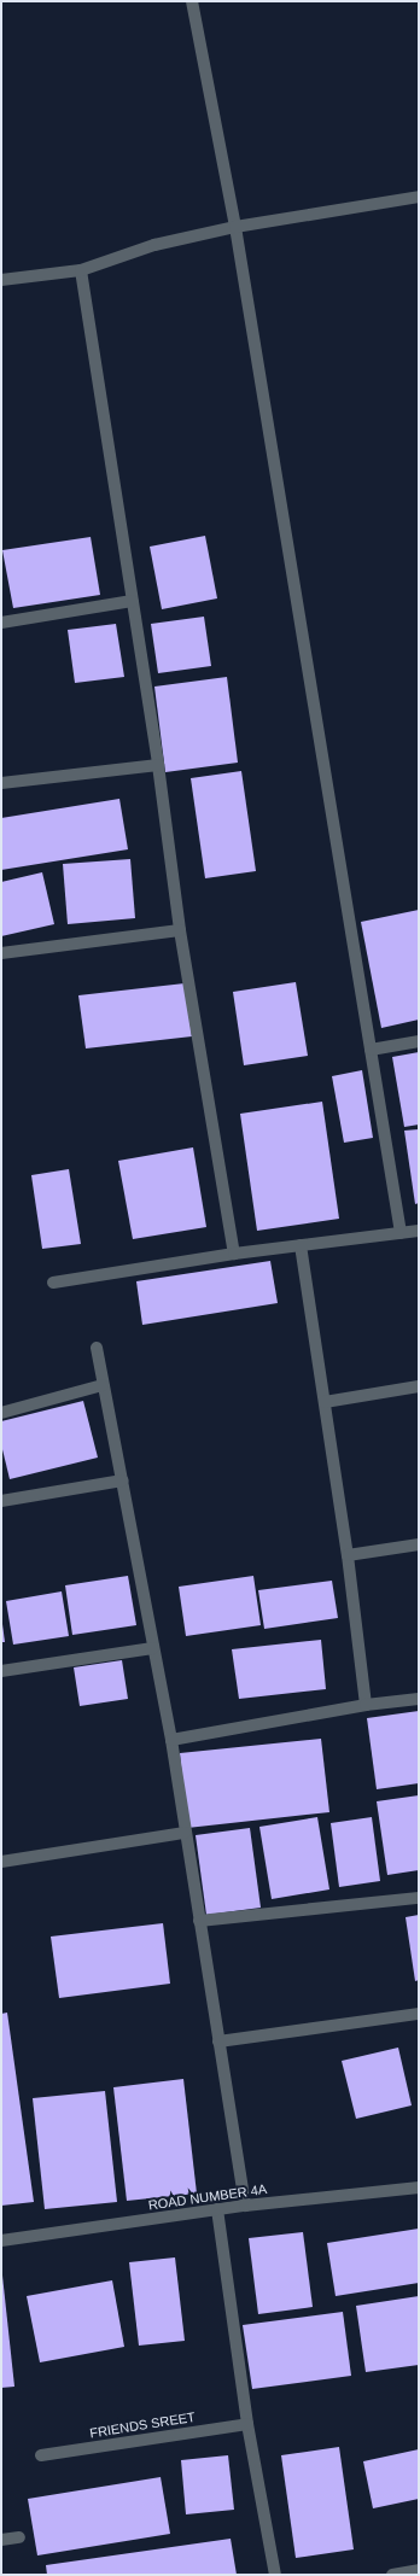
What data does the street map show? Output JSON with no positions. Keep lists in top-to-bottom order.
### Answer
{
  "streets": {
    "street": ["ROAD NUMBER 4A", "FRIENDS SREET"]
  }
}
